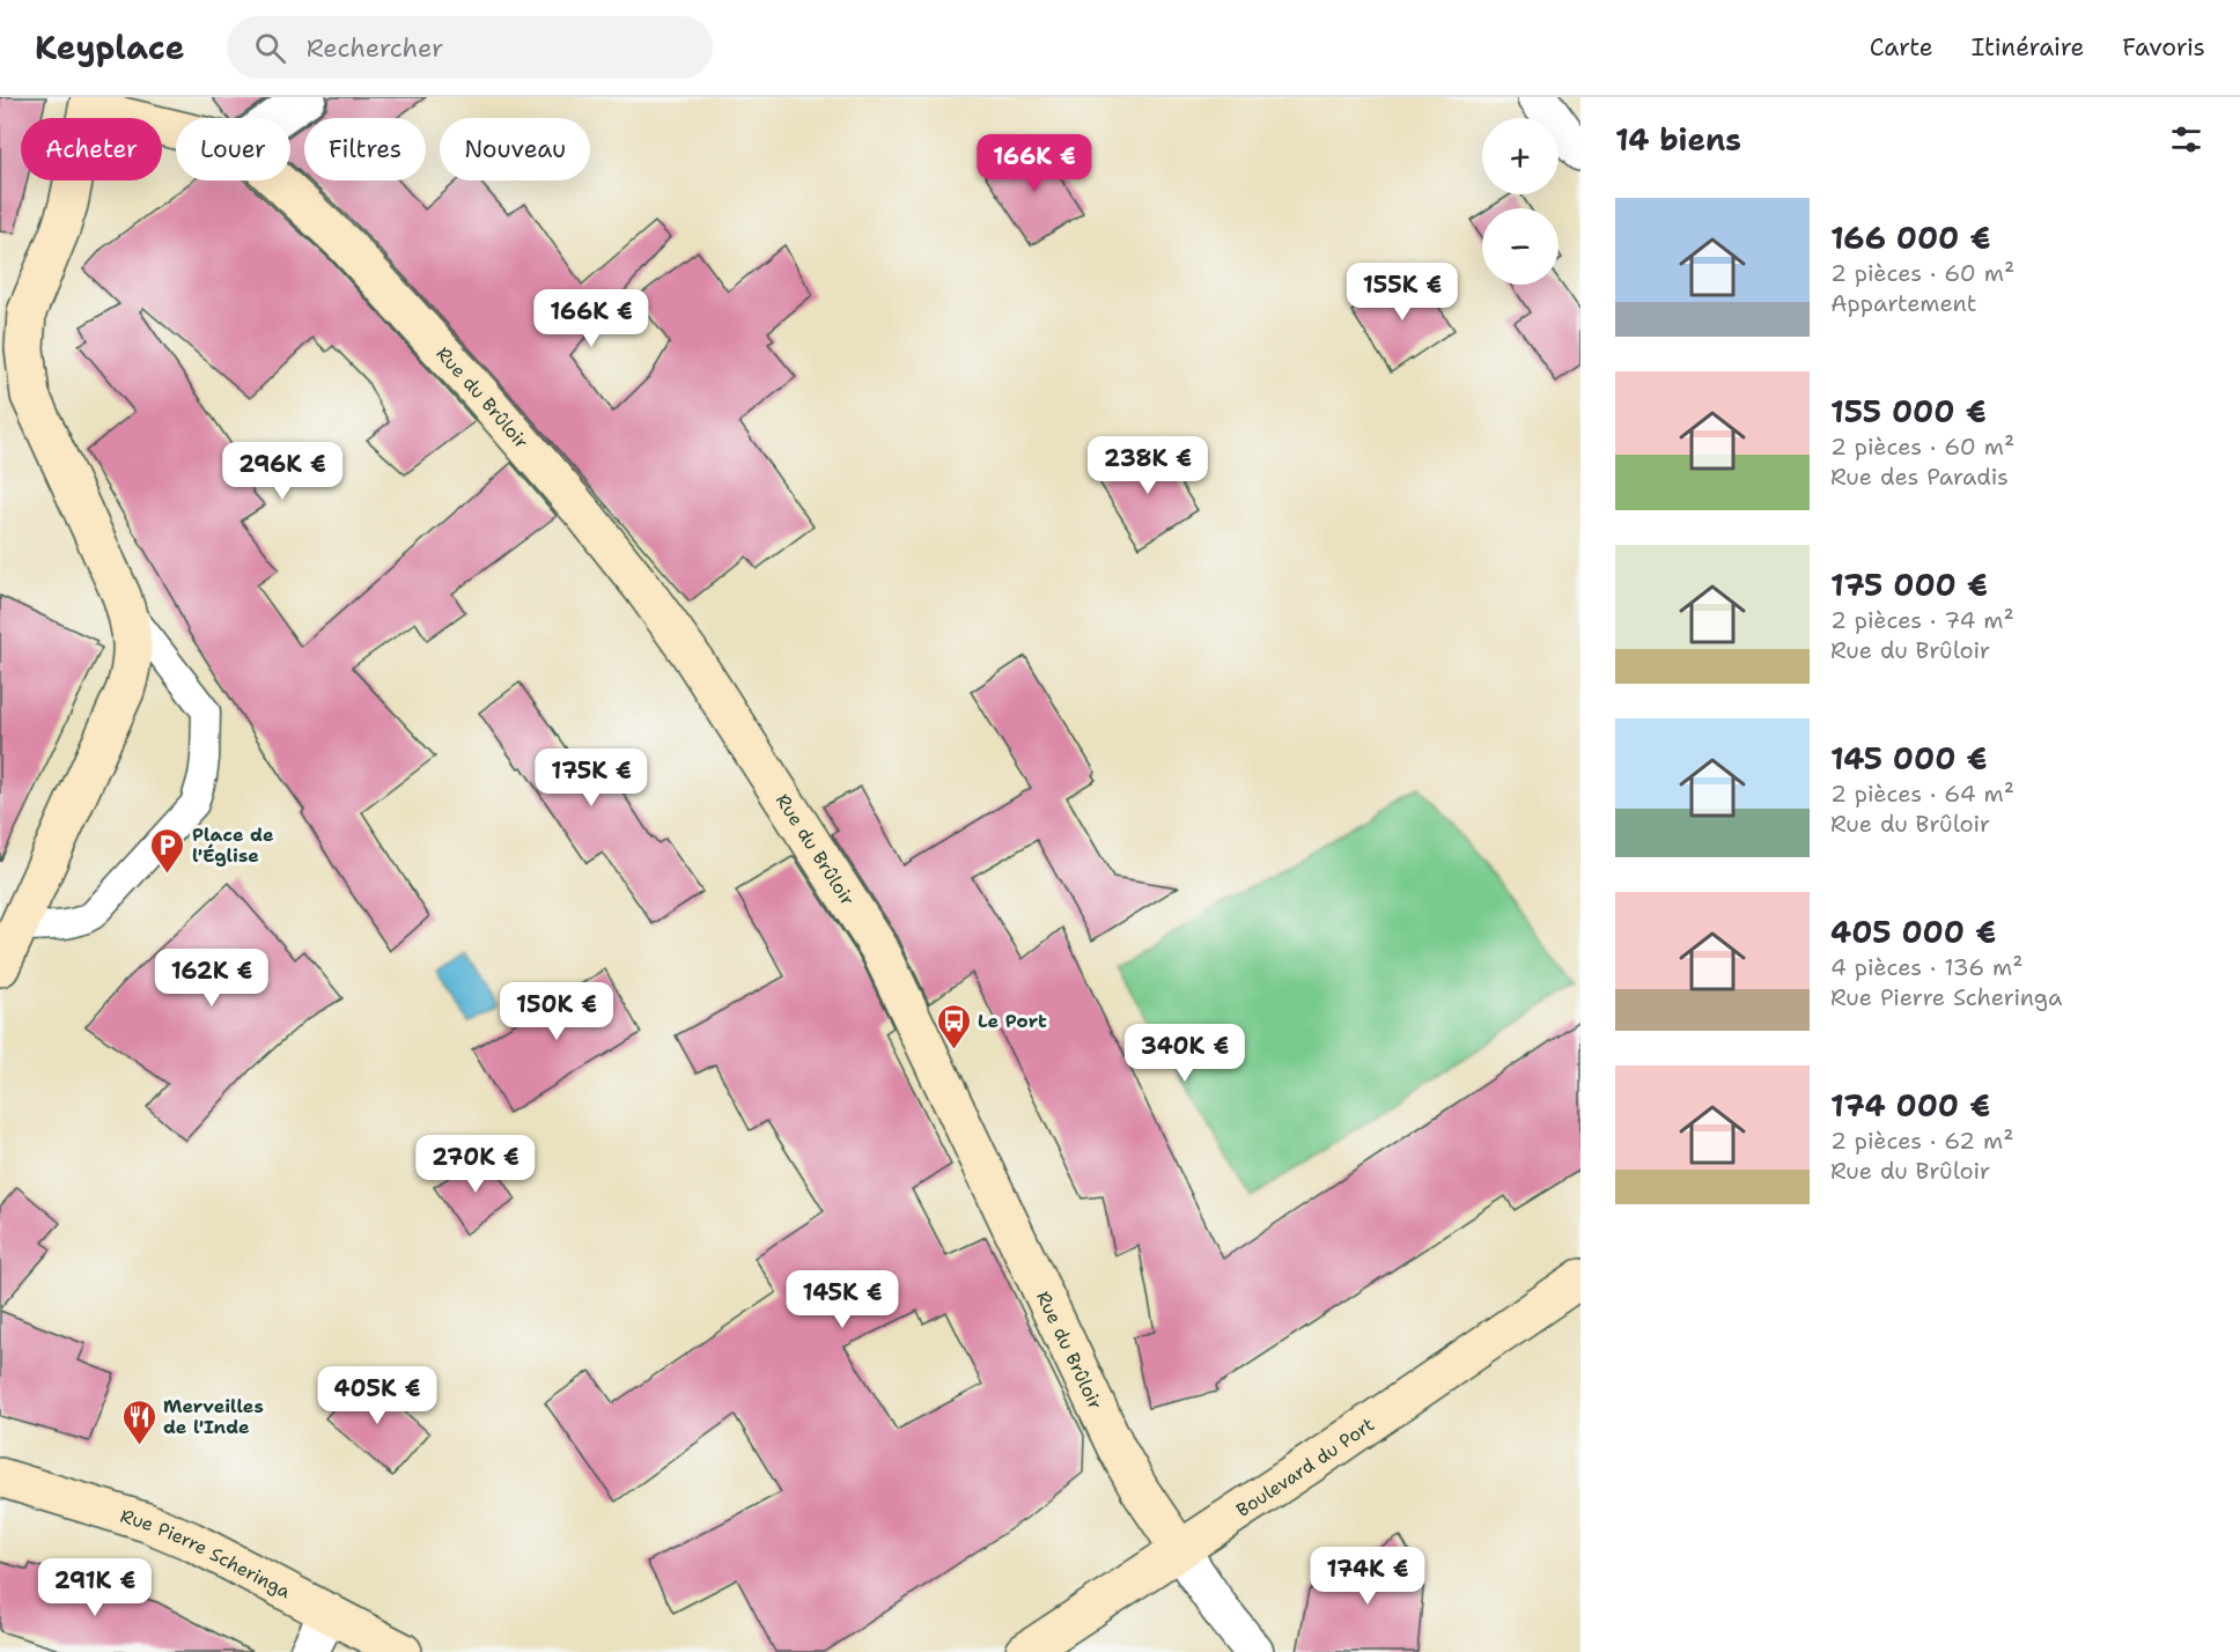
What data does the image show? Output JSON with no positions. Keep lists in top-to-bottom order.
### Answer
{
  "streets": {
    "street": ["Rue du Brûloir", "Boulevard du Port", "Rue Pierre Scheringa"]
  },
  "crossings": [
    ["Rue du Brûloir", "Boulevard du Port"]
  ],
  "places": {
    "parking": ["Place de l'Église"],
    "bus stop": ["Le Port"],
    "restaurant": ["Merveilles de l'Inde"]
  },
  "page": {
    "header": "Keyplace",
    "search": "Rechercher",
    "nav": ["Carte", "Itinéraire", "Favoris"],
    "heading": "14 biens",
    "map_buttons": ["+", "−"],
    "chip": [
      "Acheter",
      "Louer",
      "Filtres",
      "Nouveau"
    ],
    "price": [
      "166K €",
      "155K €",
      "166K €",
      "238K €",
      "296K €",
      "175K €",
      "162K €",
      "150K €",
      "340K €",
      "270K €",
      "145K €",
      "405K €",
      "174K €",
      "291K €"
    ],
    "list": [
      {
        "name": "166 000 €",
        "note": "2 pièces · 60 m² · Appartement"
      },
      {
        "name": "155 000 €",
        "note": "2 pièces · 60 m² · Rue des Paradis"
      },
      {
        "name": "175 000 €",
        "note": "2 pièces · 74 m² · Rue du Brûloir"
      },
      {
        "name": "145 000 €",
        "note": "2 pièces · 64 m² · Rue du Brûloir"
      },
      {
        "name": "405 000 €",
        "note": "4 pièces · 136 m² · Rue Pierre Scheringa"
      },
      {
        "name": "174 000 €",
        "note": "2 pièces · 62 m² · Rue du Brûloir"
      }
    ]
  }
}
